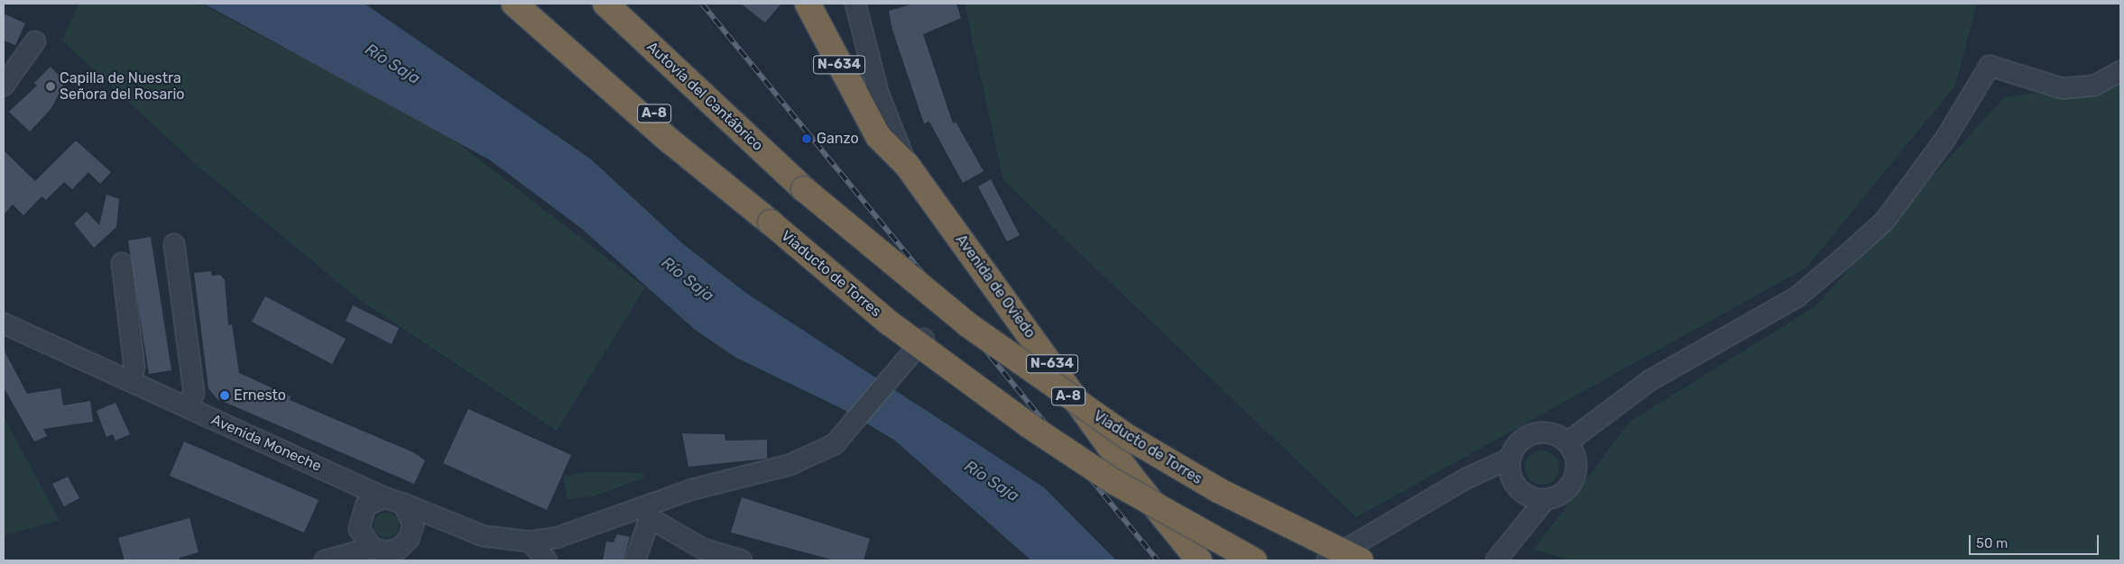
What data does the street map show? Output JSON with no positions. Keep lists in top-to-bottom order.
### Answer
{
  "streets": {
    "highway": [
      "N-634",
      "Autovía del Cantábrico",
      "A-8",
      "Viaducto de Torres",
      "Avenida de Oviedo"
    ],
    "street": ["Avenida Moneche"]
  },
  "crossings": [
    ["Autovía del Cantábrico", "Viaducto de Torres"],
    ["A-8", "Viaducto de Torres"]
  ],
  "water": ["Río Saja"],
  "places": ["Capilla de Nuestra Señora del Rosario", "Ganzo", "Ernesto"],
  "scale_bar": "50 m"
}
